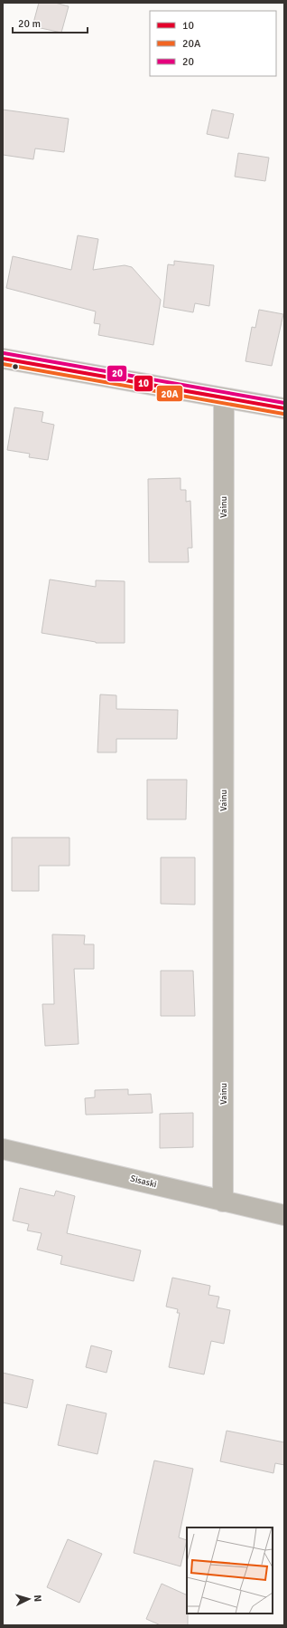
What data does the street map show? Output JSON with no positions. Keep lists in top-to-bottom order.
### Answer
{
  "streets": {
    "street": ["Vainu", "Sisaski"]
  },
  "crossings": [
    ["Vainu", "Sisaski"]
  ],
  "lines": ["transit line 20", "transit line 10", "transit line 20A"],
  "legend": ["10", "20A", "20"],
  "scale_bar": "20 m",
  "north": "right"
}
